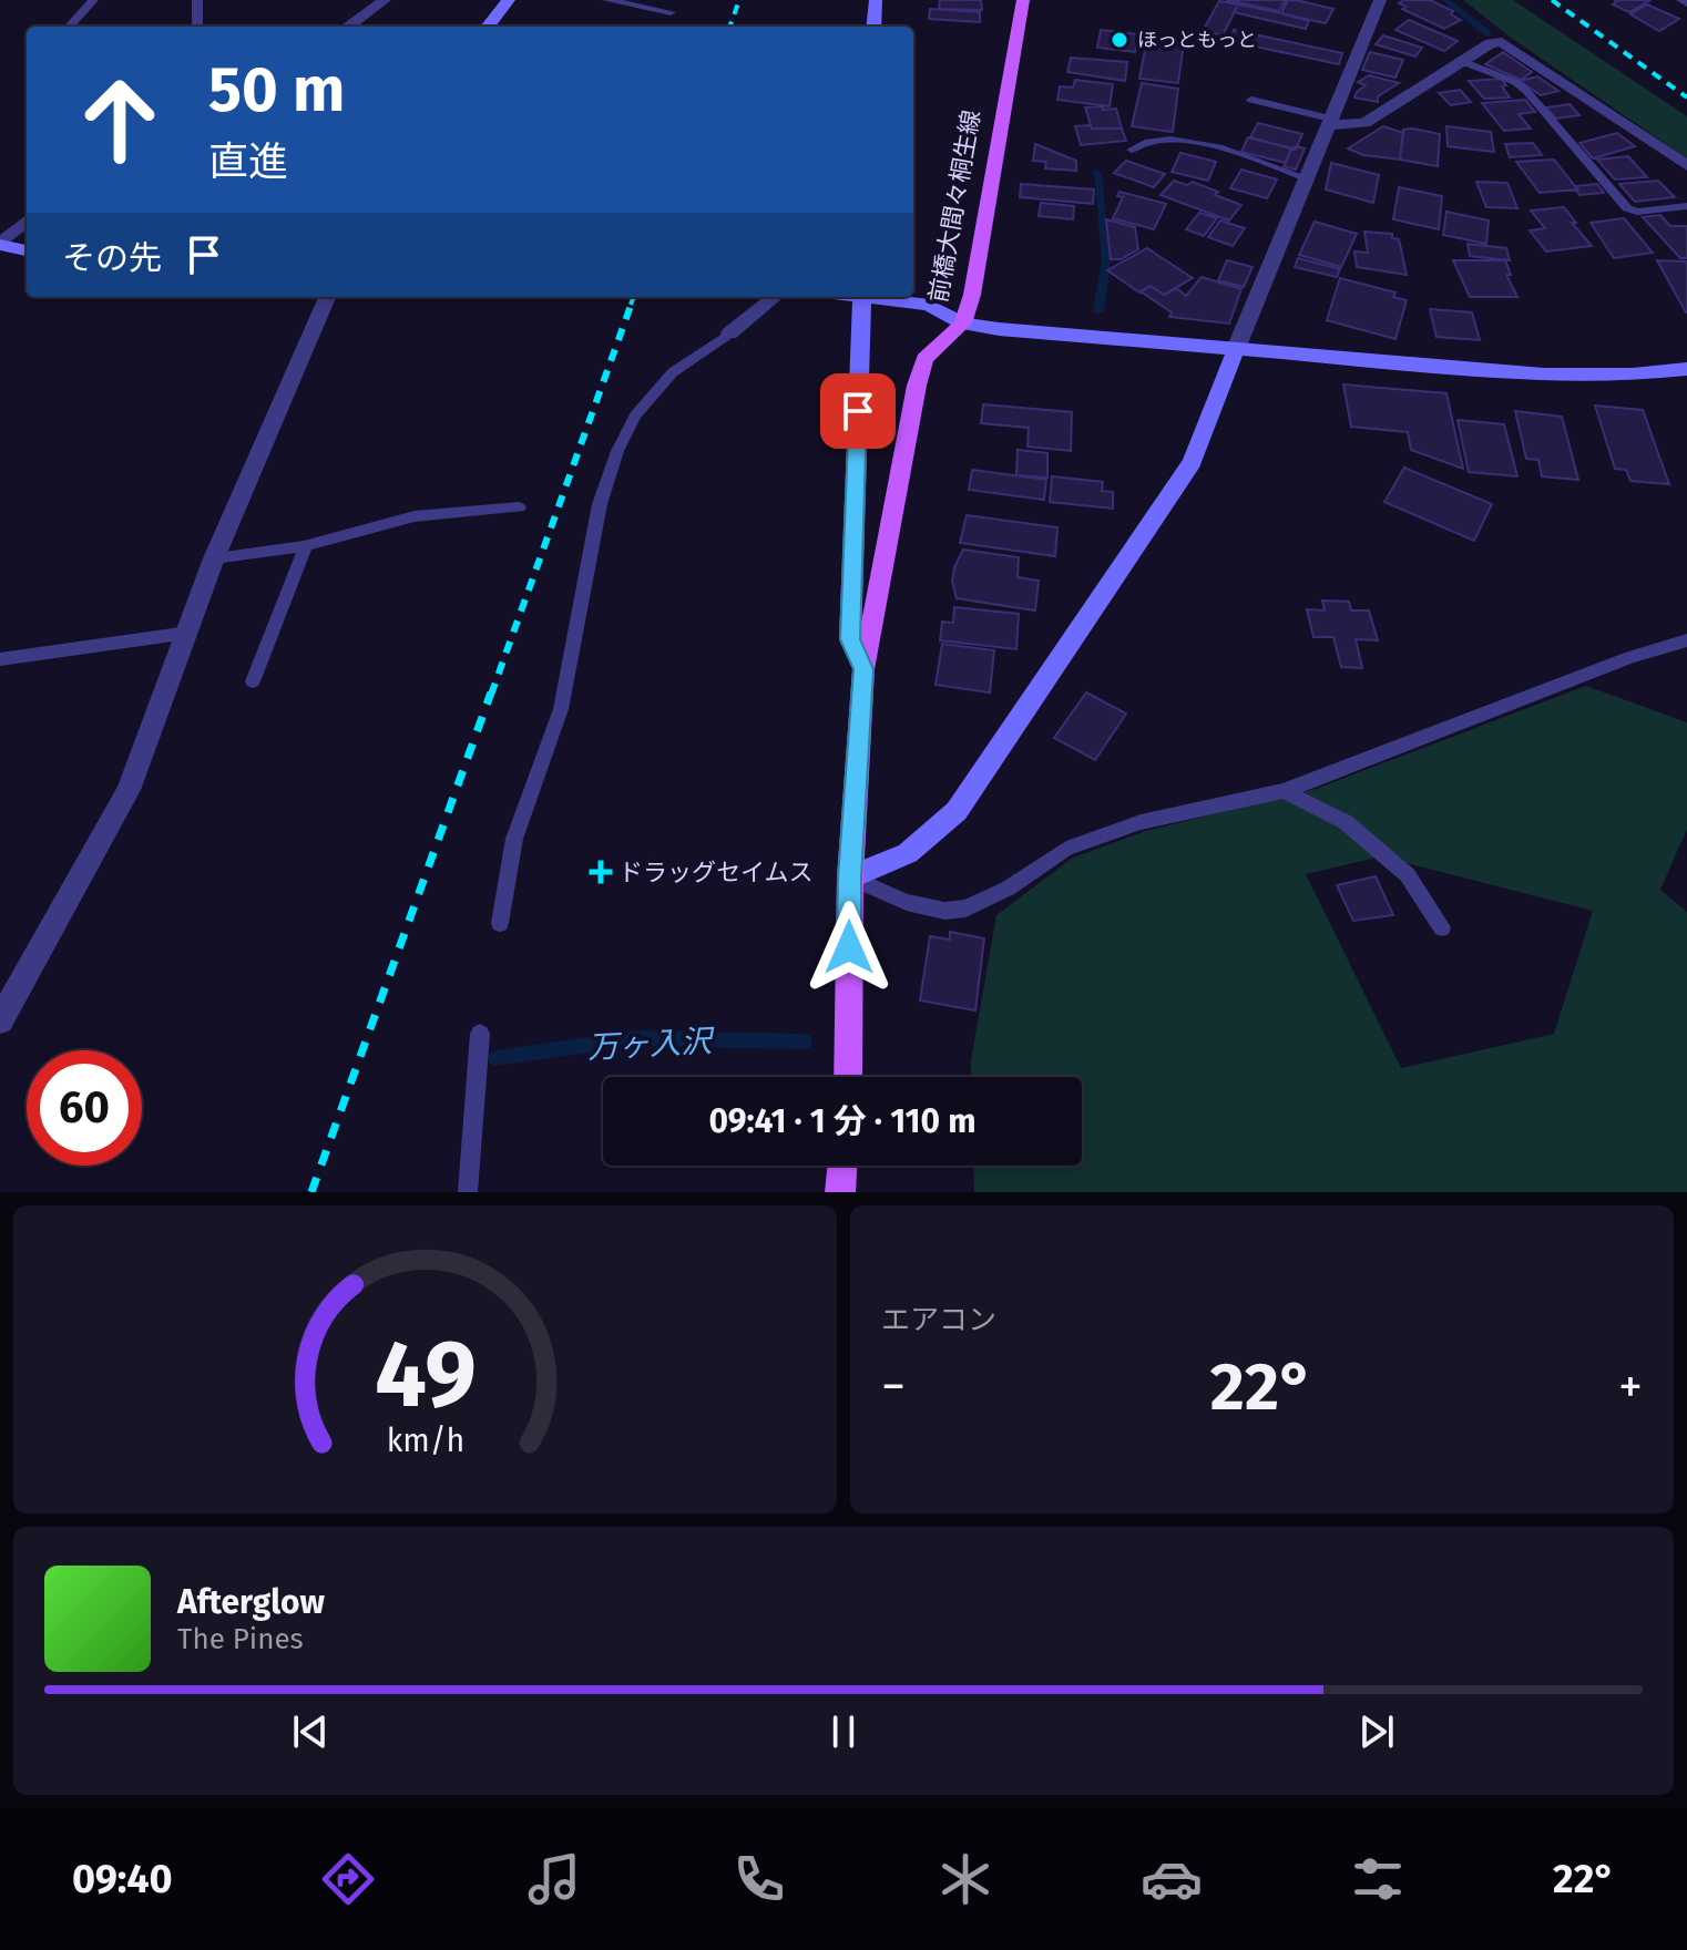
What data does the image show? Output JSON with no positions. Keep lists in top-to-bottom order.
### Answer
{
  "streets": {
    "main road": ["前橋大間々桐生線"]
  },
  "water": ["万ヶ入沢"],
  "places": {
    "other": ["ほっともっと"],
    "health": ["ドラッグセイムス"]
  },
  "page": {
    "turn": ["50 m", "直進"],
    "then": "その先",
    "limit": "60",
    "trip": "09:41 · 1 分 · 110 m",
    "tile": "エアコン",
    "heat": ["−", "22°", "+"],
    "song": ["Afterglow", "The Pines"],
    "tabs": ["09:40", "22°"],
    "gauge": ["49", "km/h"]
  }
}
